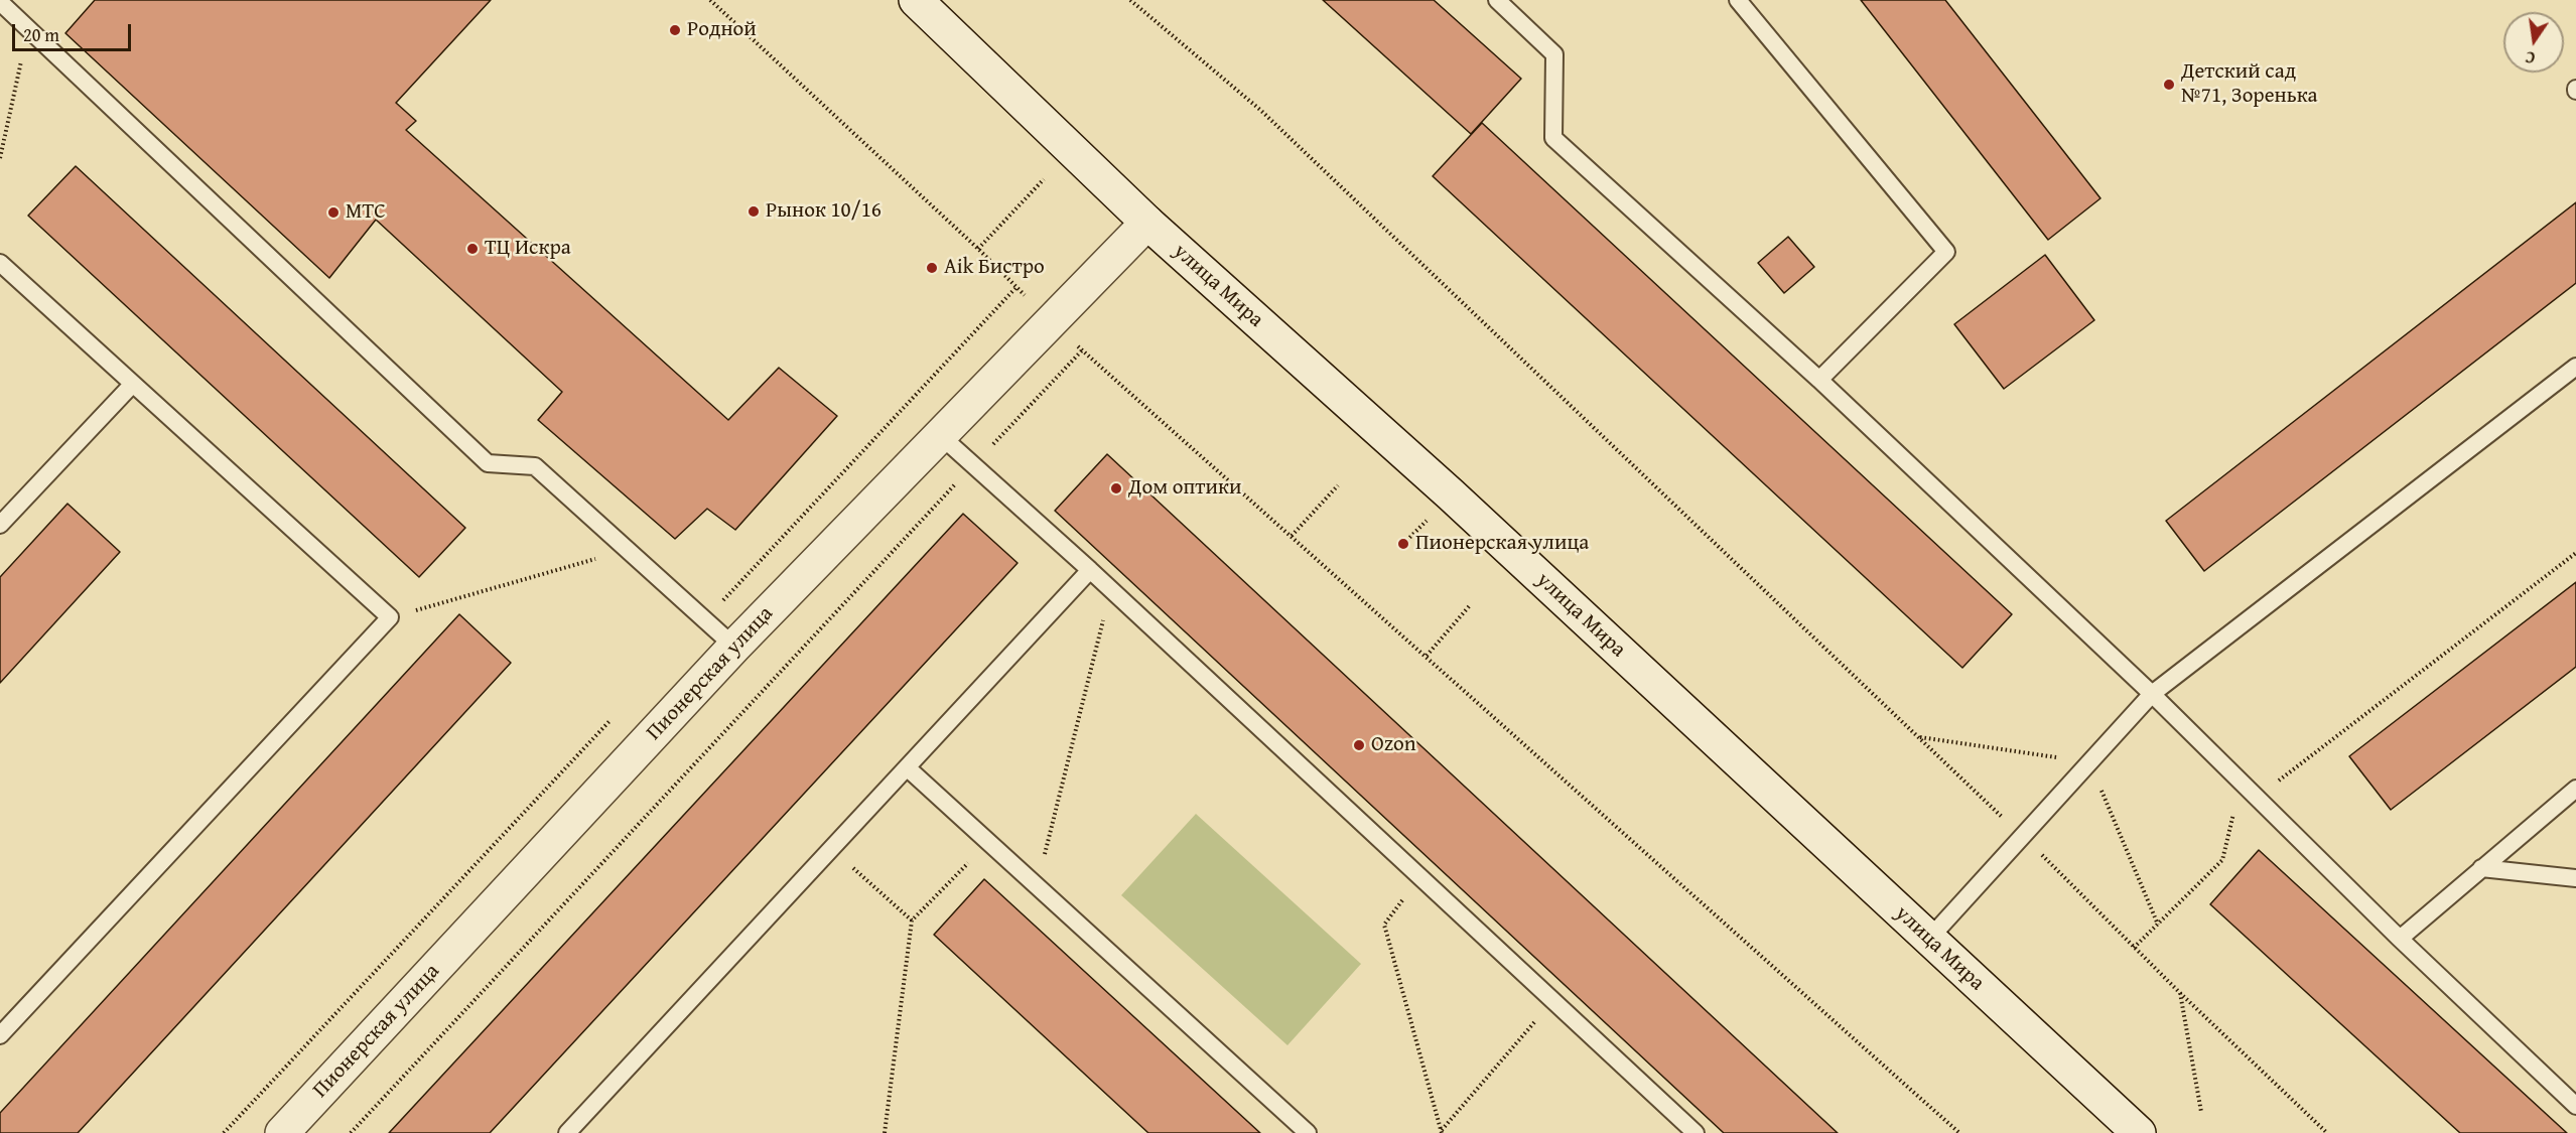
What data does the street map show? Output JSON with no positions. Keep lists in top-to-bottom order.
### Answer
{
  "streets": {
    "street": ["улица Мира", "Пионерская улица"]
  },
  "crossings": [
    ["улица Мира", "Пионерская улица"]
  ],
  "places": [
    "Родной",
    "Детский сад №71, Зоренька",
    "Рынок 10/16",
    "МТС",
    "ТЦ Искра",
    "Aik Бистро",
    "Дом оптики",
    "Пионерская улица",
    "Ozon"
  ],
  "scale_bar": "20 m",
  "north": "bottom"
}
